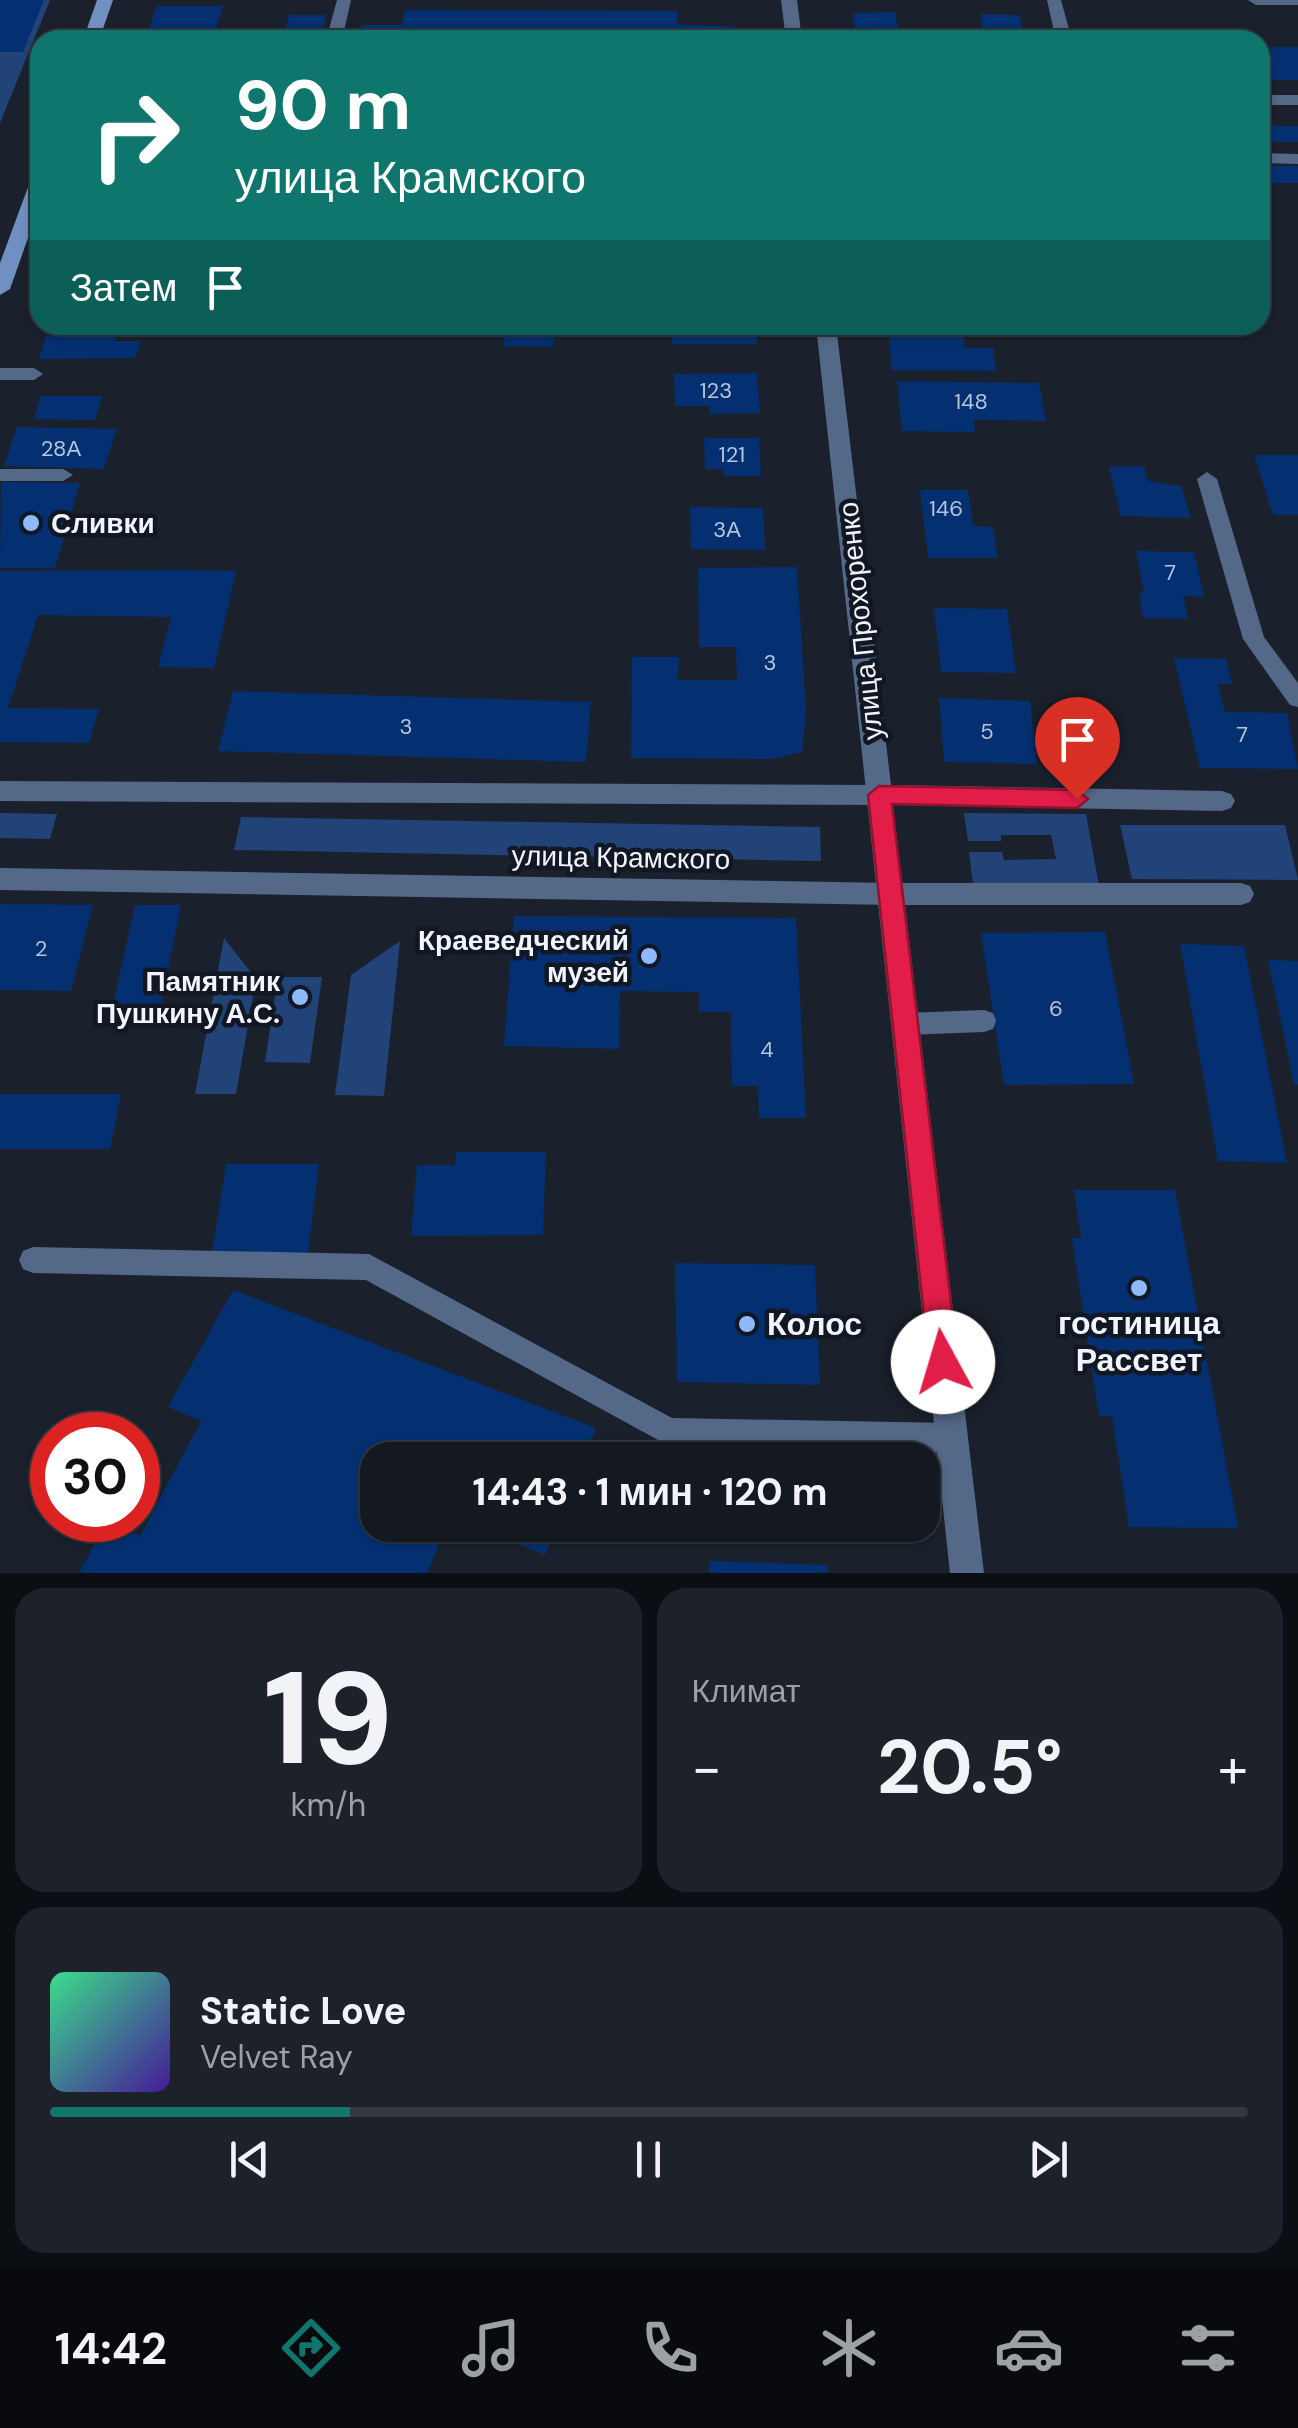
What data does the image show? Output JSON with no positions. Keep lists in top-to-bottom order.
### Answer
{
  "streets": {
    "street": ["улица Прохоренко", "улица Крамского"]
  },
  "crossings": [
    ["улица Прохоренко", "улица Крамского"]
  ],
  "places": [
    "Сливки",
    "Краеведческий музей",
    "Памятник Пушкину А.С.",
    "гостиница Рассвет",
    "Колос"
  ],
  "house_numbers": [
    "123",
    "148",
    "28А",
    "121",
    "146",
    "3А",
    "7",
    "3",
    "3",
    "5",
    "7",
    "2",
    "6",
    "4"
  ],
  "page": {
    "turn": ["90 m", "улица Крамского"],
    "then": "Затем",
    "limit": "30",
    "trip": "14:43 · 1 мин · 120 m",
    "tile": [
      ["19", "km/h"],
      "Климат"
    ],
    "heat": ["−", "20.5°", "+"],
    "song": ["Static Love", "Velvet Ray"],
    "tabs": "14:42"
  }
}
